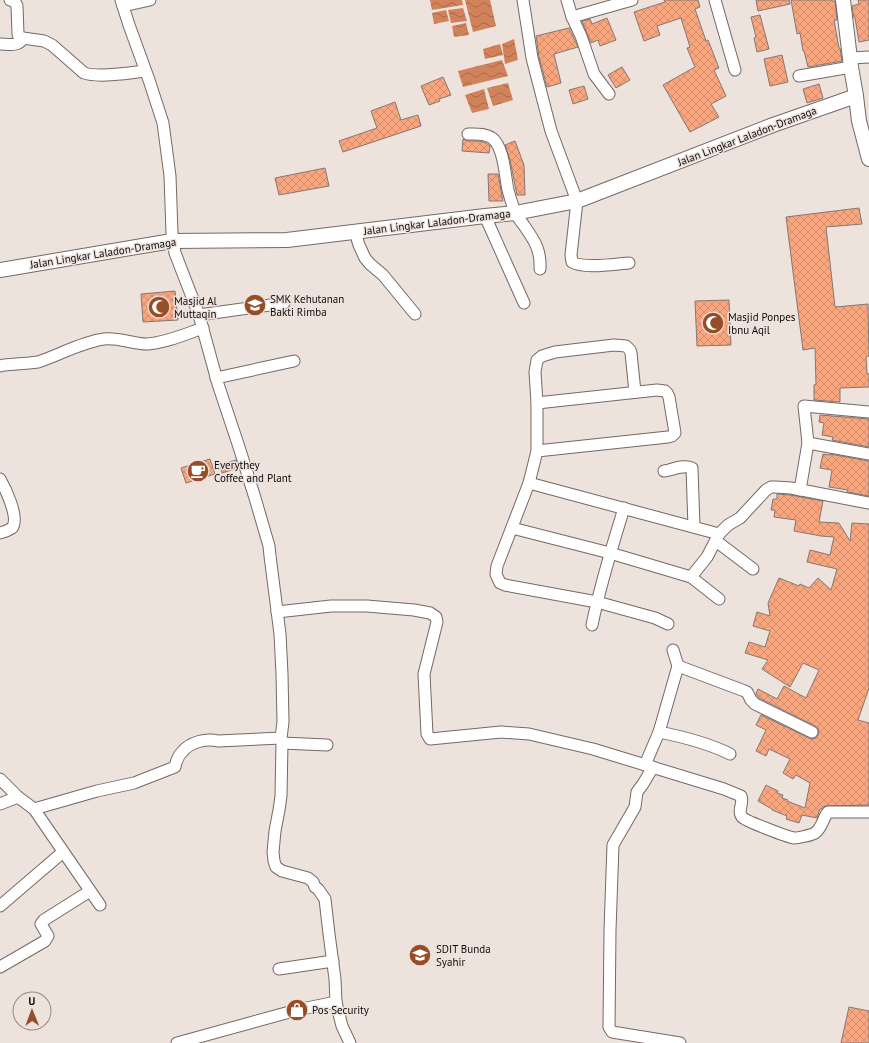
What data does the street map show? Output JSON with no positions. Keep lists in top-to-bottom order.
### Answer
{
  "streets": {
    "main road": ["Jalan Lingkar Laladon-Dramaga"]
  },
  "places": {
    "school or university": ["SMK Kehutanan Bakti Rimba", "SDIT Bunda Syahir"],
    "mosque": ["Masjid Al Muttaqin", "Masjid Ponpes Ibnu Aqil"],
    "cafe": ["Everythey Coffee and Plant"],
    "shop": ["Pos Security"]
  },
  "north": "top"
}
